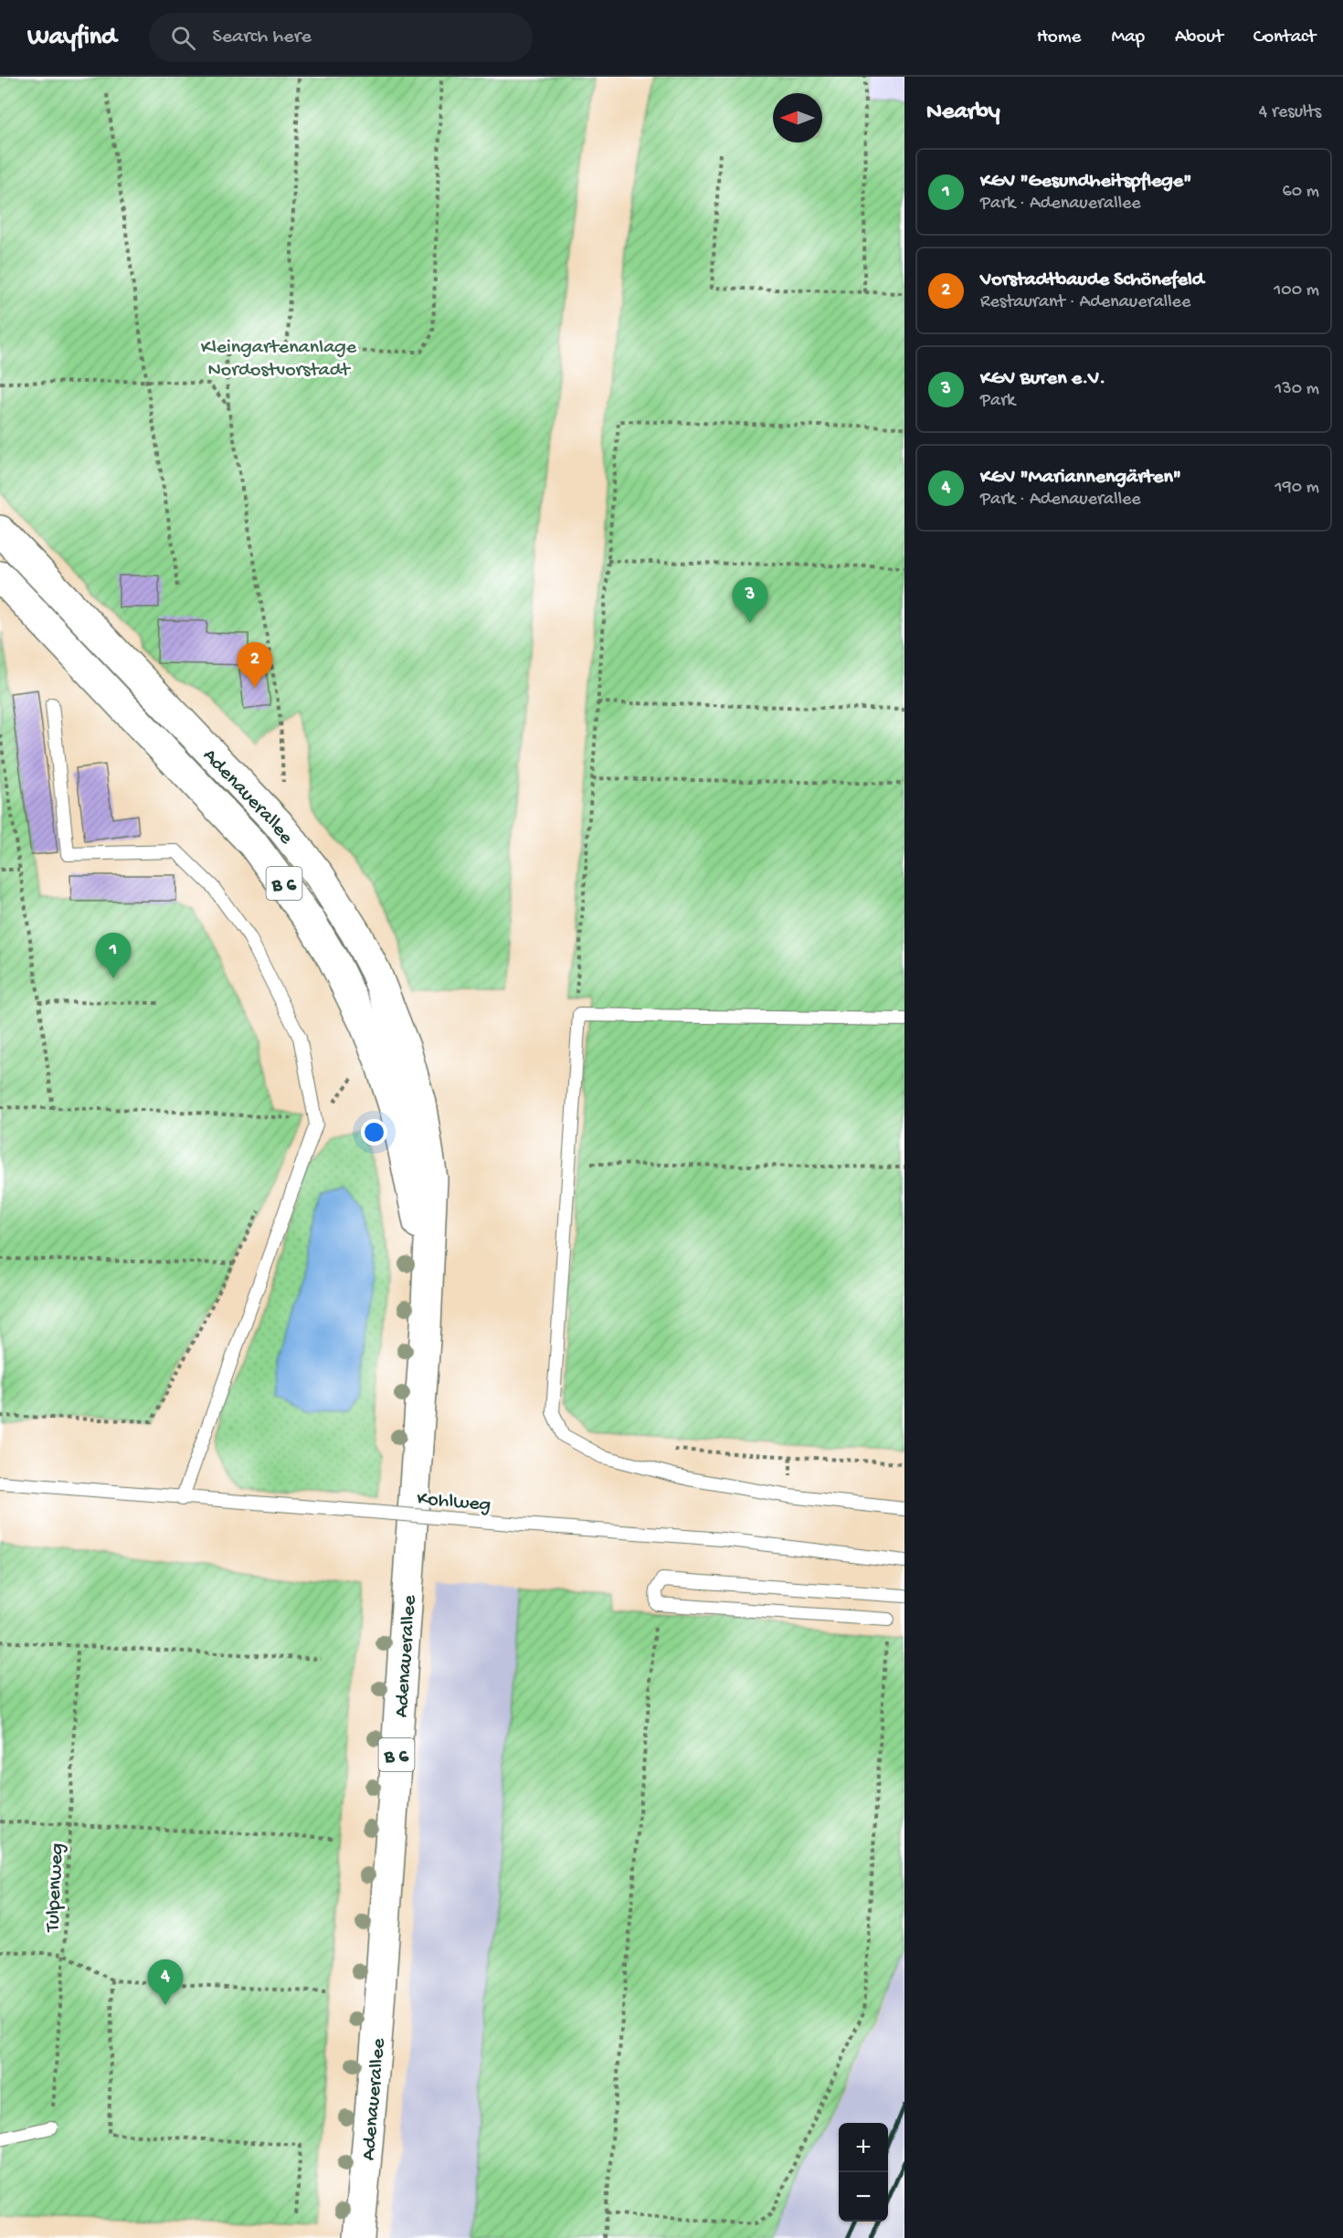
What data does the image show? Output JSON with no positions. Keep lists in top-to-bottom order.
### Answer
{
  "streets": {
    "main road": ["Adenauerallee", "B 6"],
    "lane": ["Kohlweg"],
    "path": ["Tulpenweg"]
  },
  "parks": ["Kleingartenanlage Nordostvorstadt"],
  "north": "left",
  "page": {
    "header": "Wayfind",
    "search": "Search here",
    "nav": [
      "Home",
      "Map",
      "About",
      "Contact"
    ],
    "heading": ["Nearby", "4 results"],
    "list": [
      {
        "mark": "1",
        "name": "KGV \"Gesundheitspflege\"",
        "note": "Park · Adenauerallee",
        "value": "60 m"
      },
      {
        "mark": "2",
        "name": "Vorstadtbaude Schönefeld",
        "note": "Restaurant · Adenauerallee",
        "value": "100 m"
      },
      {
        "mark": "3",
        "name": "KGV Buren e.V.",
        "note": "Park",
        "value": "130 m"
      },
      {
        "mark": "4",
        "name": "KGV \"Mariannengärten\"",
        "note": "Park · Adenauerallee",
        "value": "190 m"
      }
    ],
    "pins": [
      "3",
      "2",
      "1",
      "4"
    ],
    "map_buttons": ["+", "−"]
  }
}
